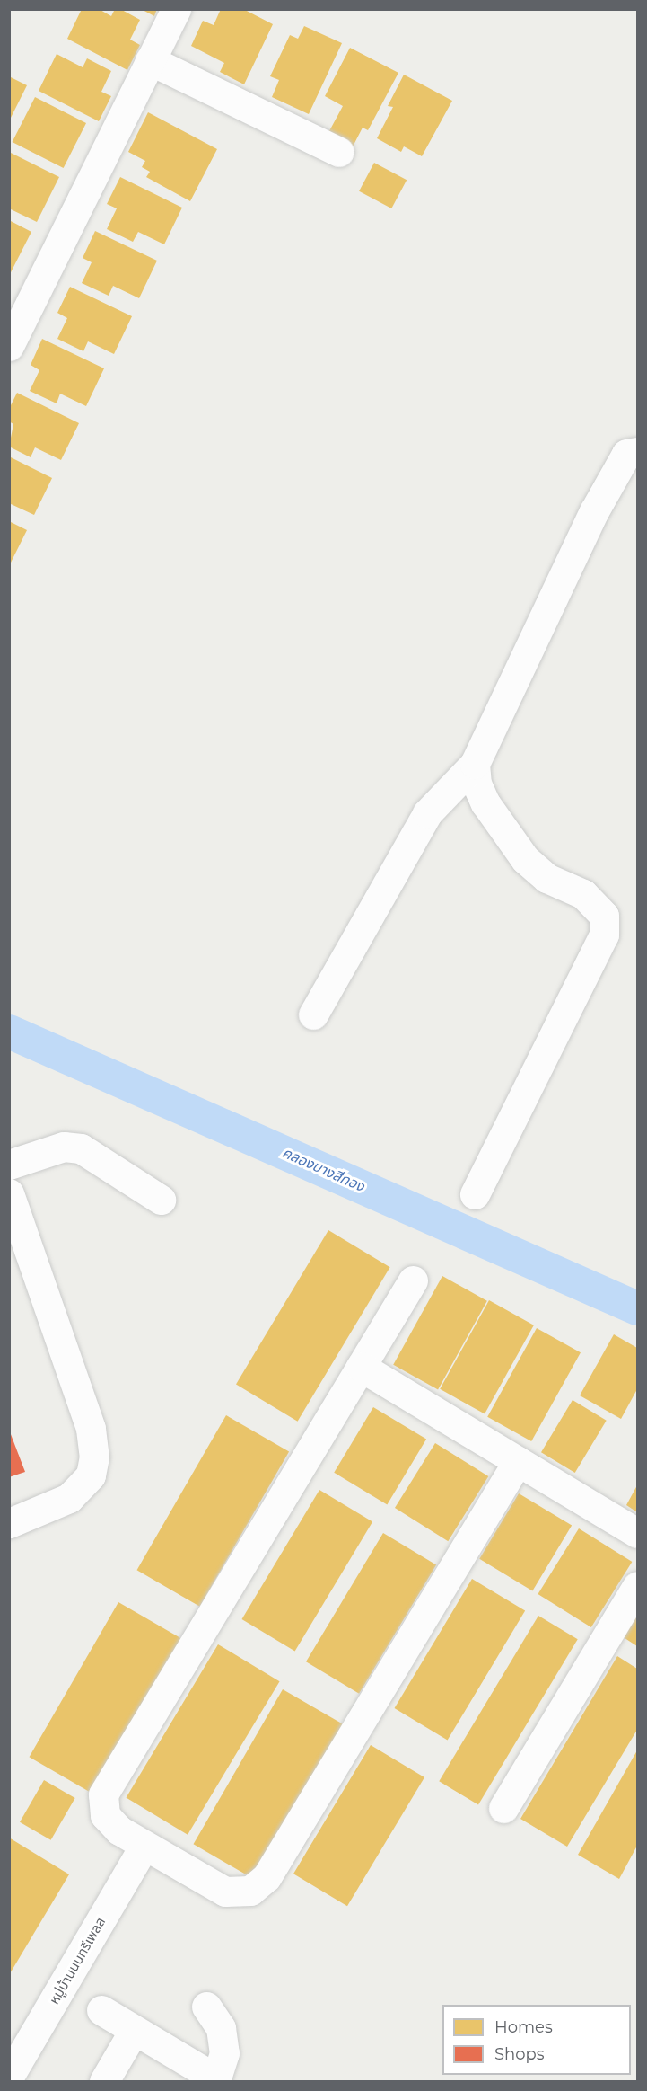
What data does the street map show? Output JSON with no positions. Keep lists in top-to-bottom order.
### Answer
{
  "streets": {
    "street": ["หมู่บ้านนนทรีเพลส"]
  },
  "water": ["คลองบางสีทอง"],
  "legend": ["Homes", "Shops"]
}
